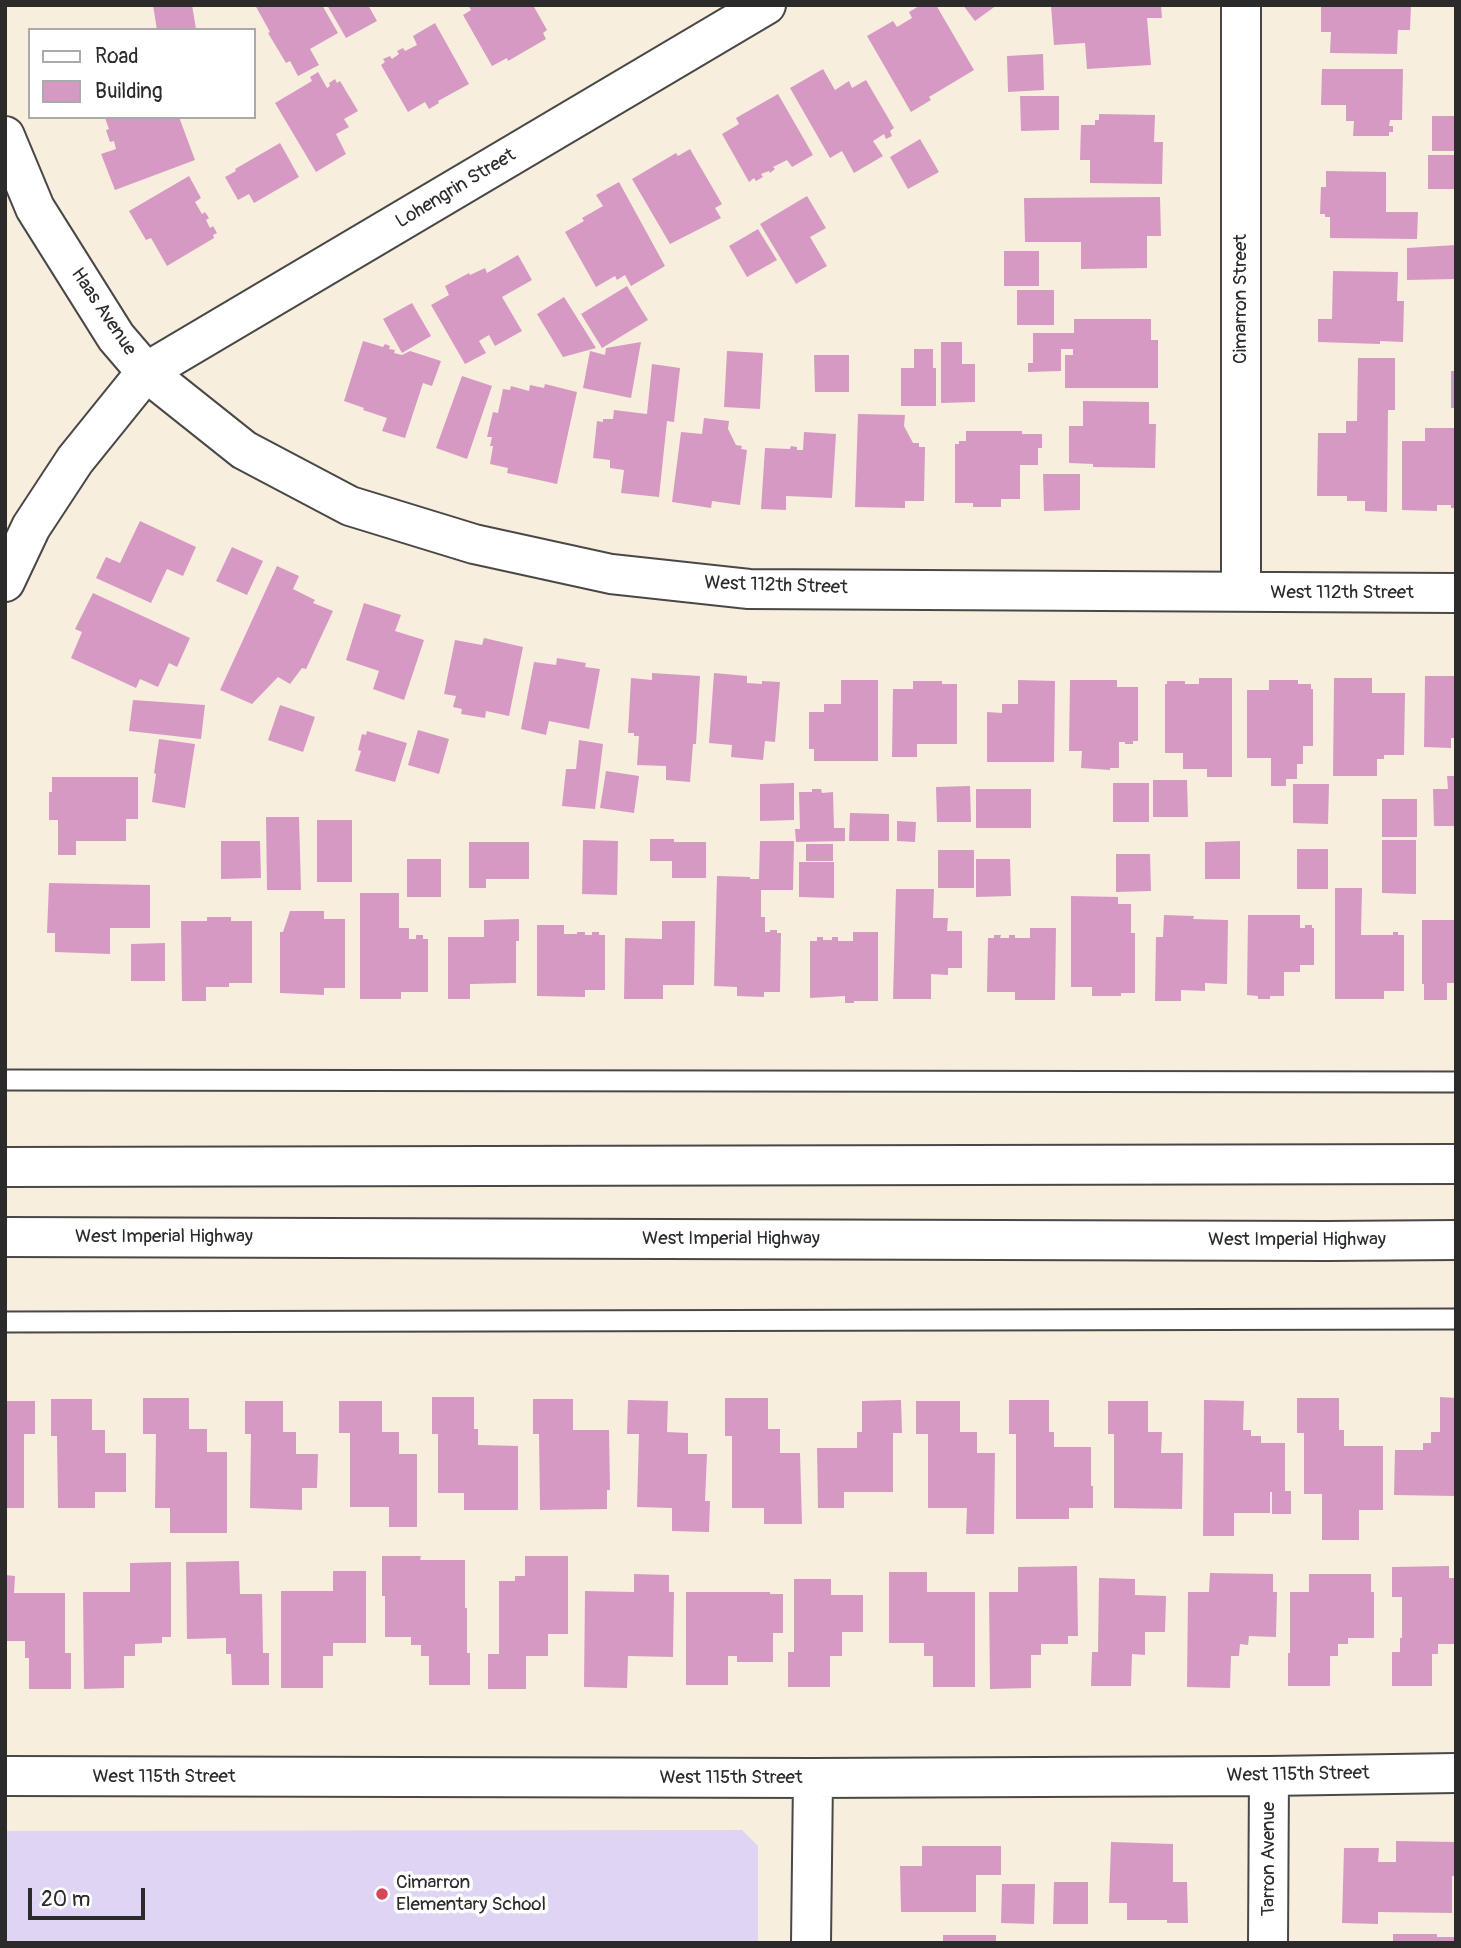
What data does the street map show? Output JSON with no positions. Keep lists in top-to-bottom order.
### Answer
{
  "streets": {
    "street": [
      "Lohengrin Street",
      "Cimarron Street",
      "Haas Avenue",
      "West 112th Street",
      "West Imperial Highway",
      "West 115th Street",
      "Tarron Avenue"
    ]
  },
  "crossings": [
    ["Lohengrin Street", "Haas Avenue"],
    ["Lohengrin Street", "West 112th Street"],
    ["Cimarron Street", "West 112th Street"],
    ["Haas Avenue", "West 112th Street"],
    ["West 115th Street", "Tarron Avenue"]
  ],
  "places": ["Cimarron Elementary School"],
  "legend": ["Road", "Building"],
  "scale_bar": "20 m"
}
